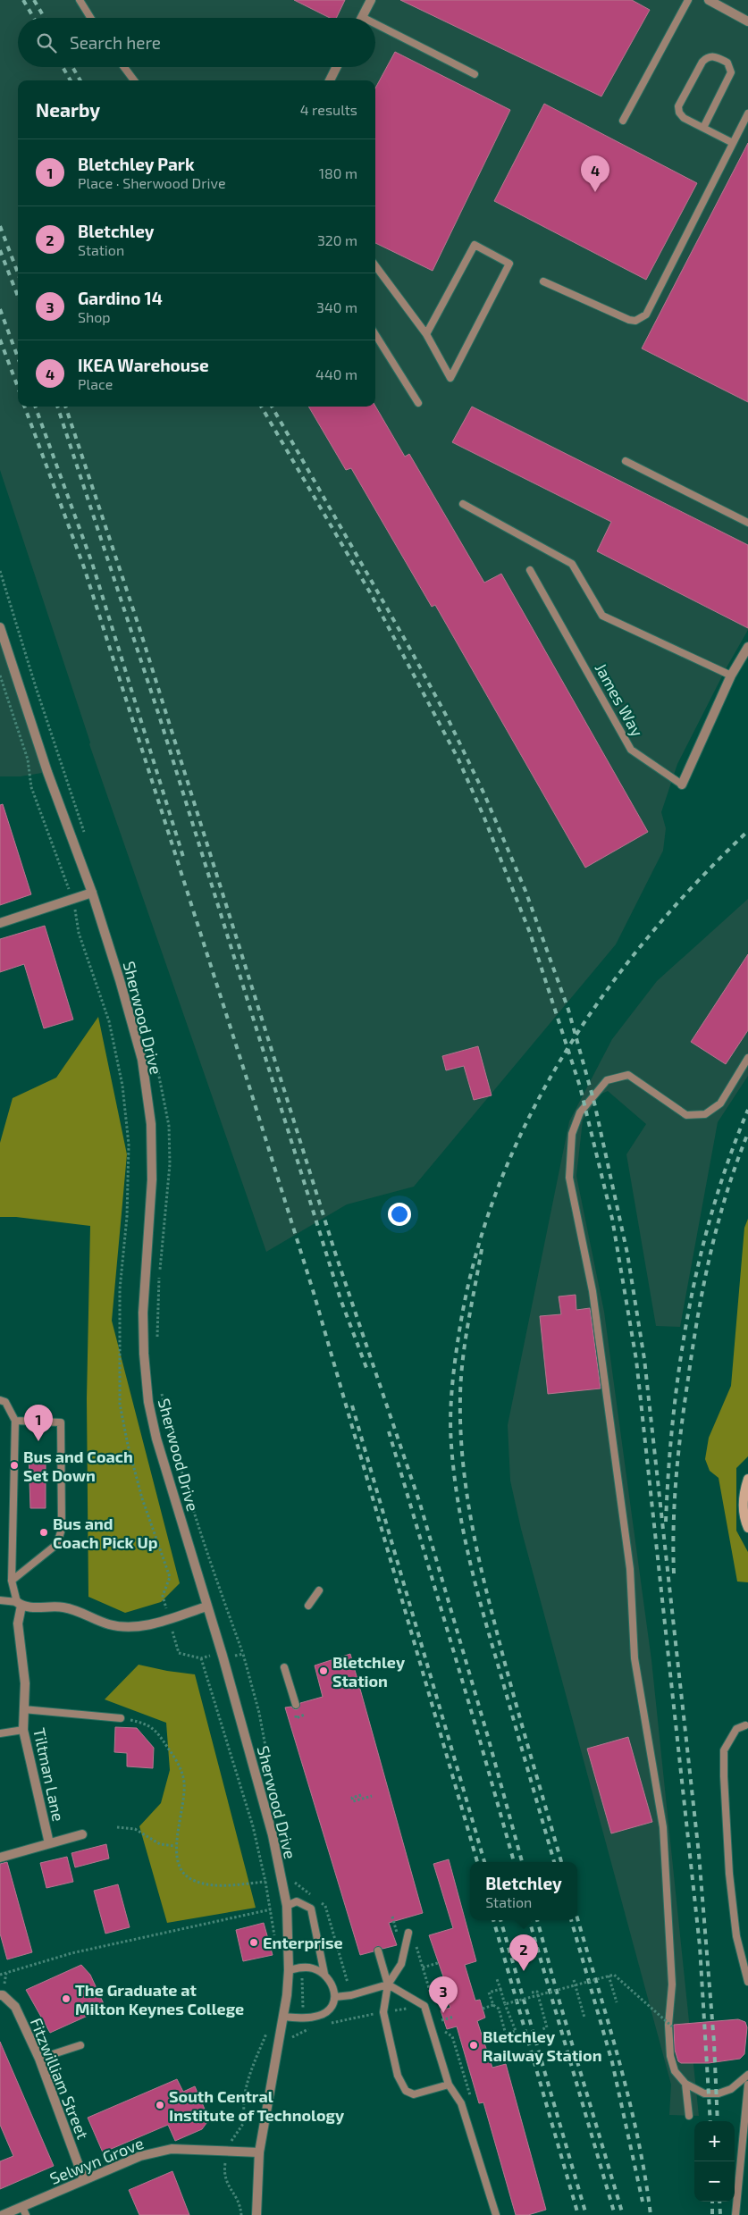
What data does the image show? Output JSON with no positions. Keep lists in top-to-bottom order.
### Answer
{
  "streets": {
    "street": [
      "James Way",
      "Sherwood Drive",
      "Tiltman Lane",
      "Fitzwilliam Street",
      "Selwyn Grove"
    ]
  },
  "crossings": [
    ["Sherwood Drive", "Selwyn Grove"],
    ["Fitzwilliam Street", "Selwyn Grove"]
  ],
  "places": [
    "Bus and Coach Set Down",
    "Bus and Coach Pick Up",
    "Bletchley Station",
    "Enterprise",
    "The Graduate at Milton Keynes College",
    "Bletchley Railway Station",
    "South Central Institute of Technology"
  ],
  "page": {
    "search": "Search here",
    "heading": ["Nearby", "4 results"],
    "list": [
      {
        "mark": "1",
        "name": "Bletchley Park",
        "note": "Place · Sherwood Drive",
        "value": "180 m"
      },
      {
        "mark": "2",
        "name": "Bletchley",
        "note": "Station",
        "value": "320 m"
      },
      {
        "mark": "3",
        "name": "Gardino 14",
        "note": "Shop",
        "value": "340 m"
      },
      {
        "mark": "4",
        "name": "IKEA Warehouse",
        "note": "Place",
        "value": "440 m"
      }
    ],
    "pins": [
      "4",
      "1",
      "2",
      "3"
    ],
    "popup": ["Bletchley", "Station"],
    "map_buttons": ["+", "−"]
  }
}
